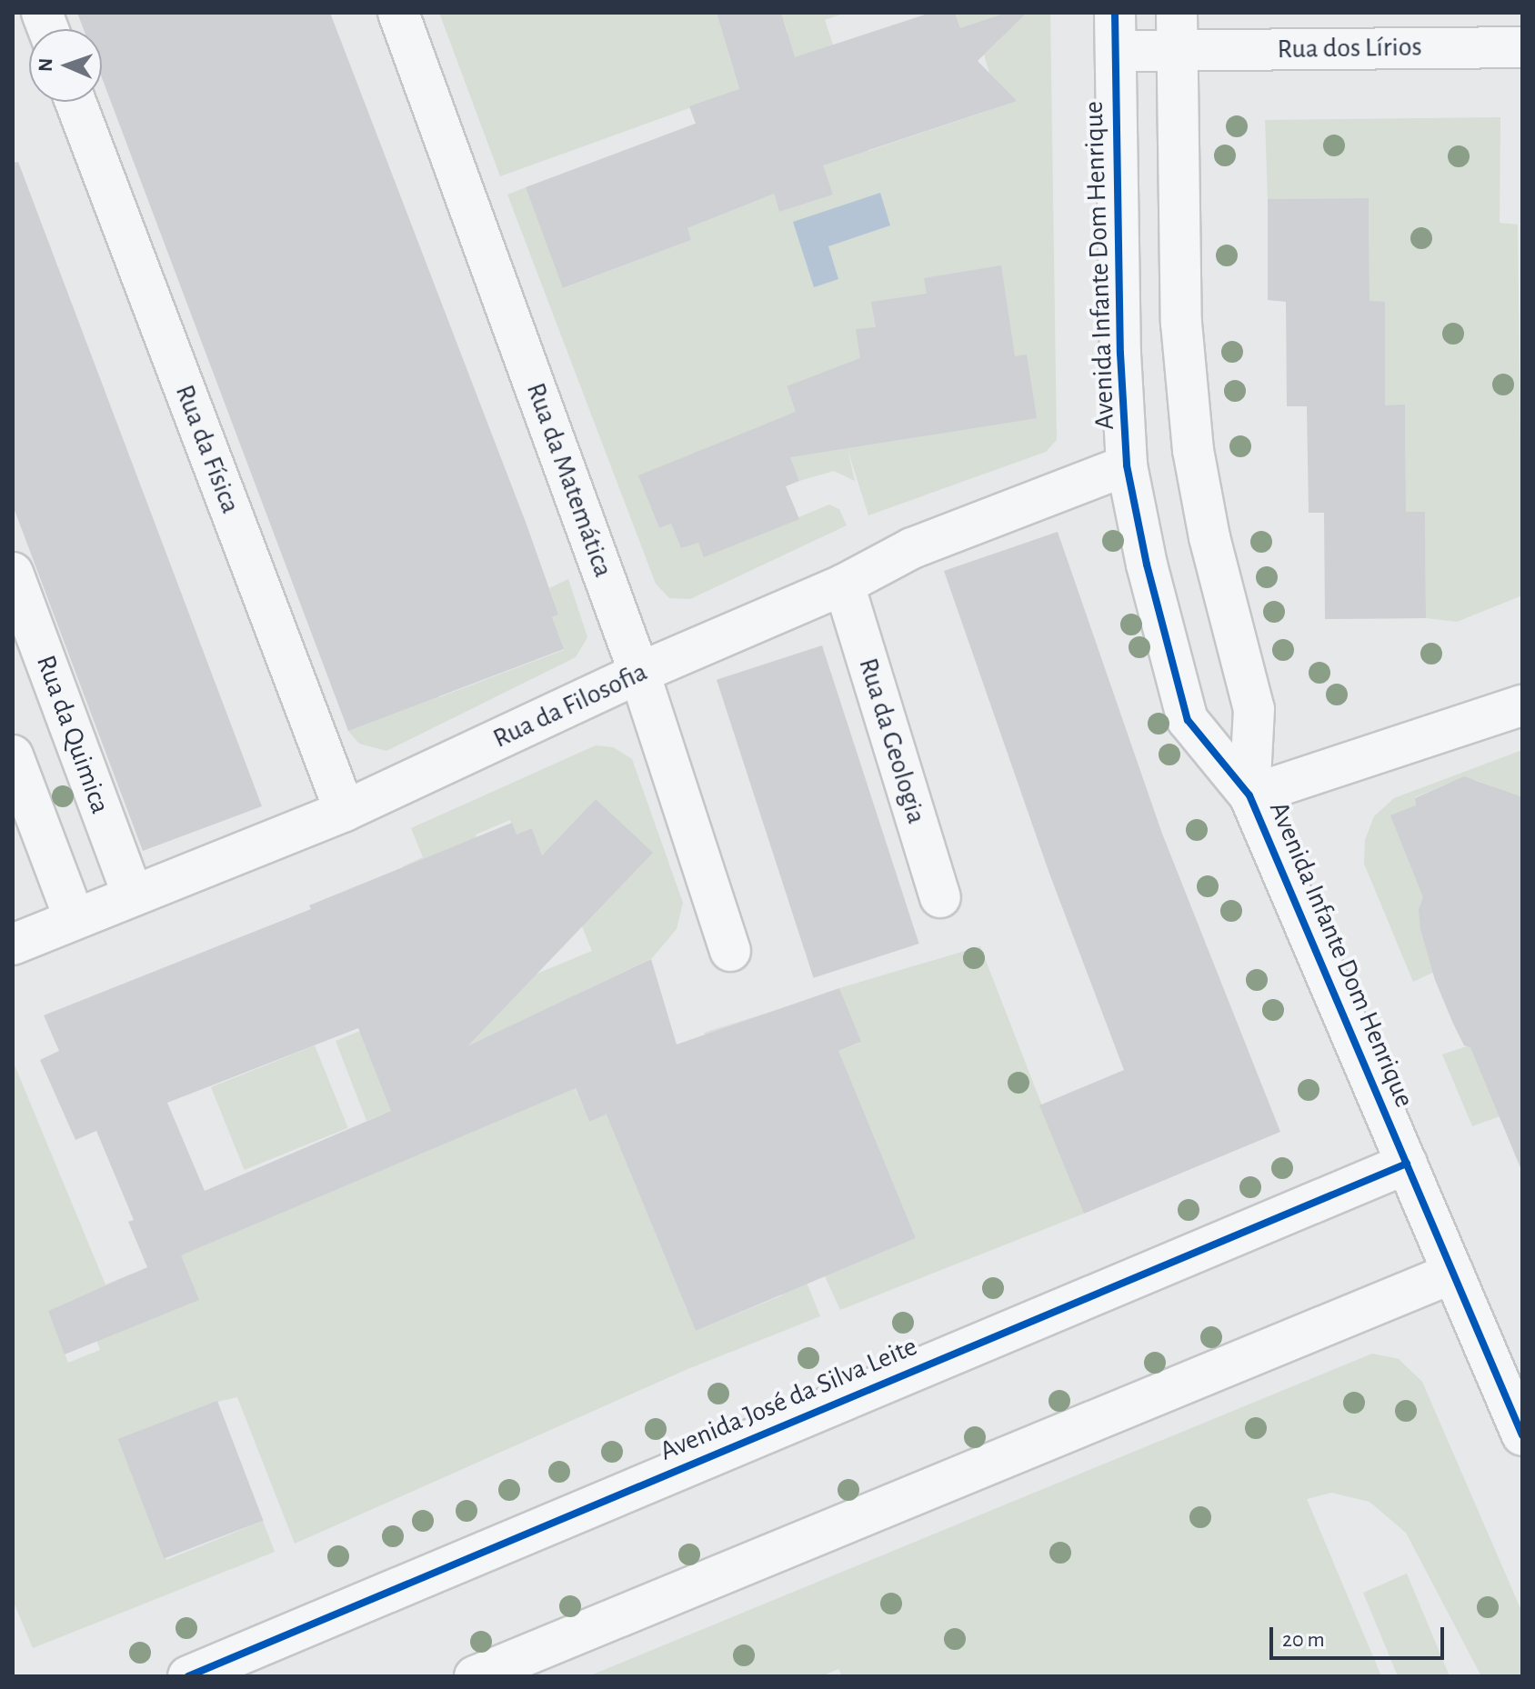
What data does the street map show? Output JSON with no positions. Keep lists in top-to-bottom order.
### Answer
{
  "streets": {
    "street": [
      "Rua dos Lírios",
      "Avenida Infante Dom Henrique",
      "Rua da Física",
      "Rua da Matemática",
      "Rua da Filosofia",
      "Rua da Quimica",
      "Rua da Geologia",
      "Avenida José da Silva Leite"
    ]
  },
  "crossings": [
    ["Rua dos Lírios", "Avenida Infante Dom Henrique"],
    ["Avenida Infante Dom Henrique", "Rua da Filosofia"],
    ["Avenida Infante Dom Henrique", "Avenida José da Silva Leite"],
    ["Rua da Física", "Rua da Filosofia"],
    ["Rua da Matemática", "Rua da Filosofia"],
    ["Rua da Filosofia", "Rua da Quimica"],
    ["Rua da Filosofia", "Rua da Geologia"]
  ],
  "scale_bar": "20 m",
  "north": "left"
}
